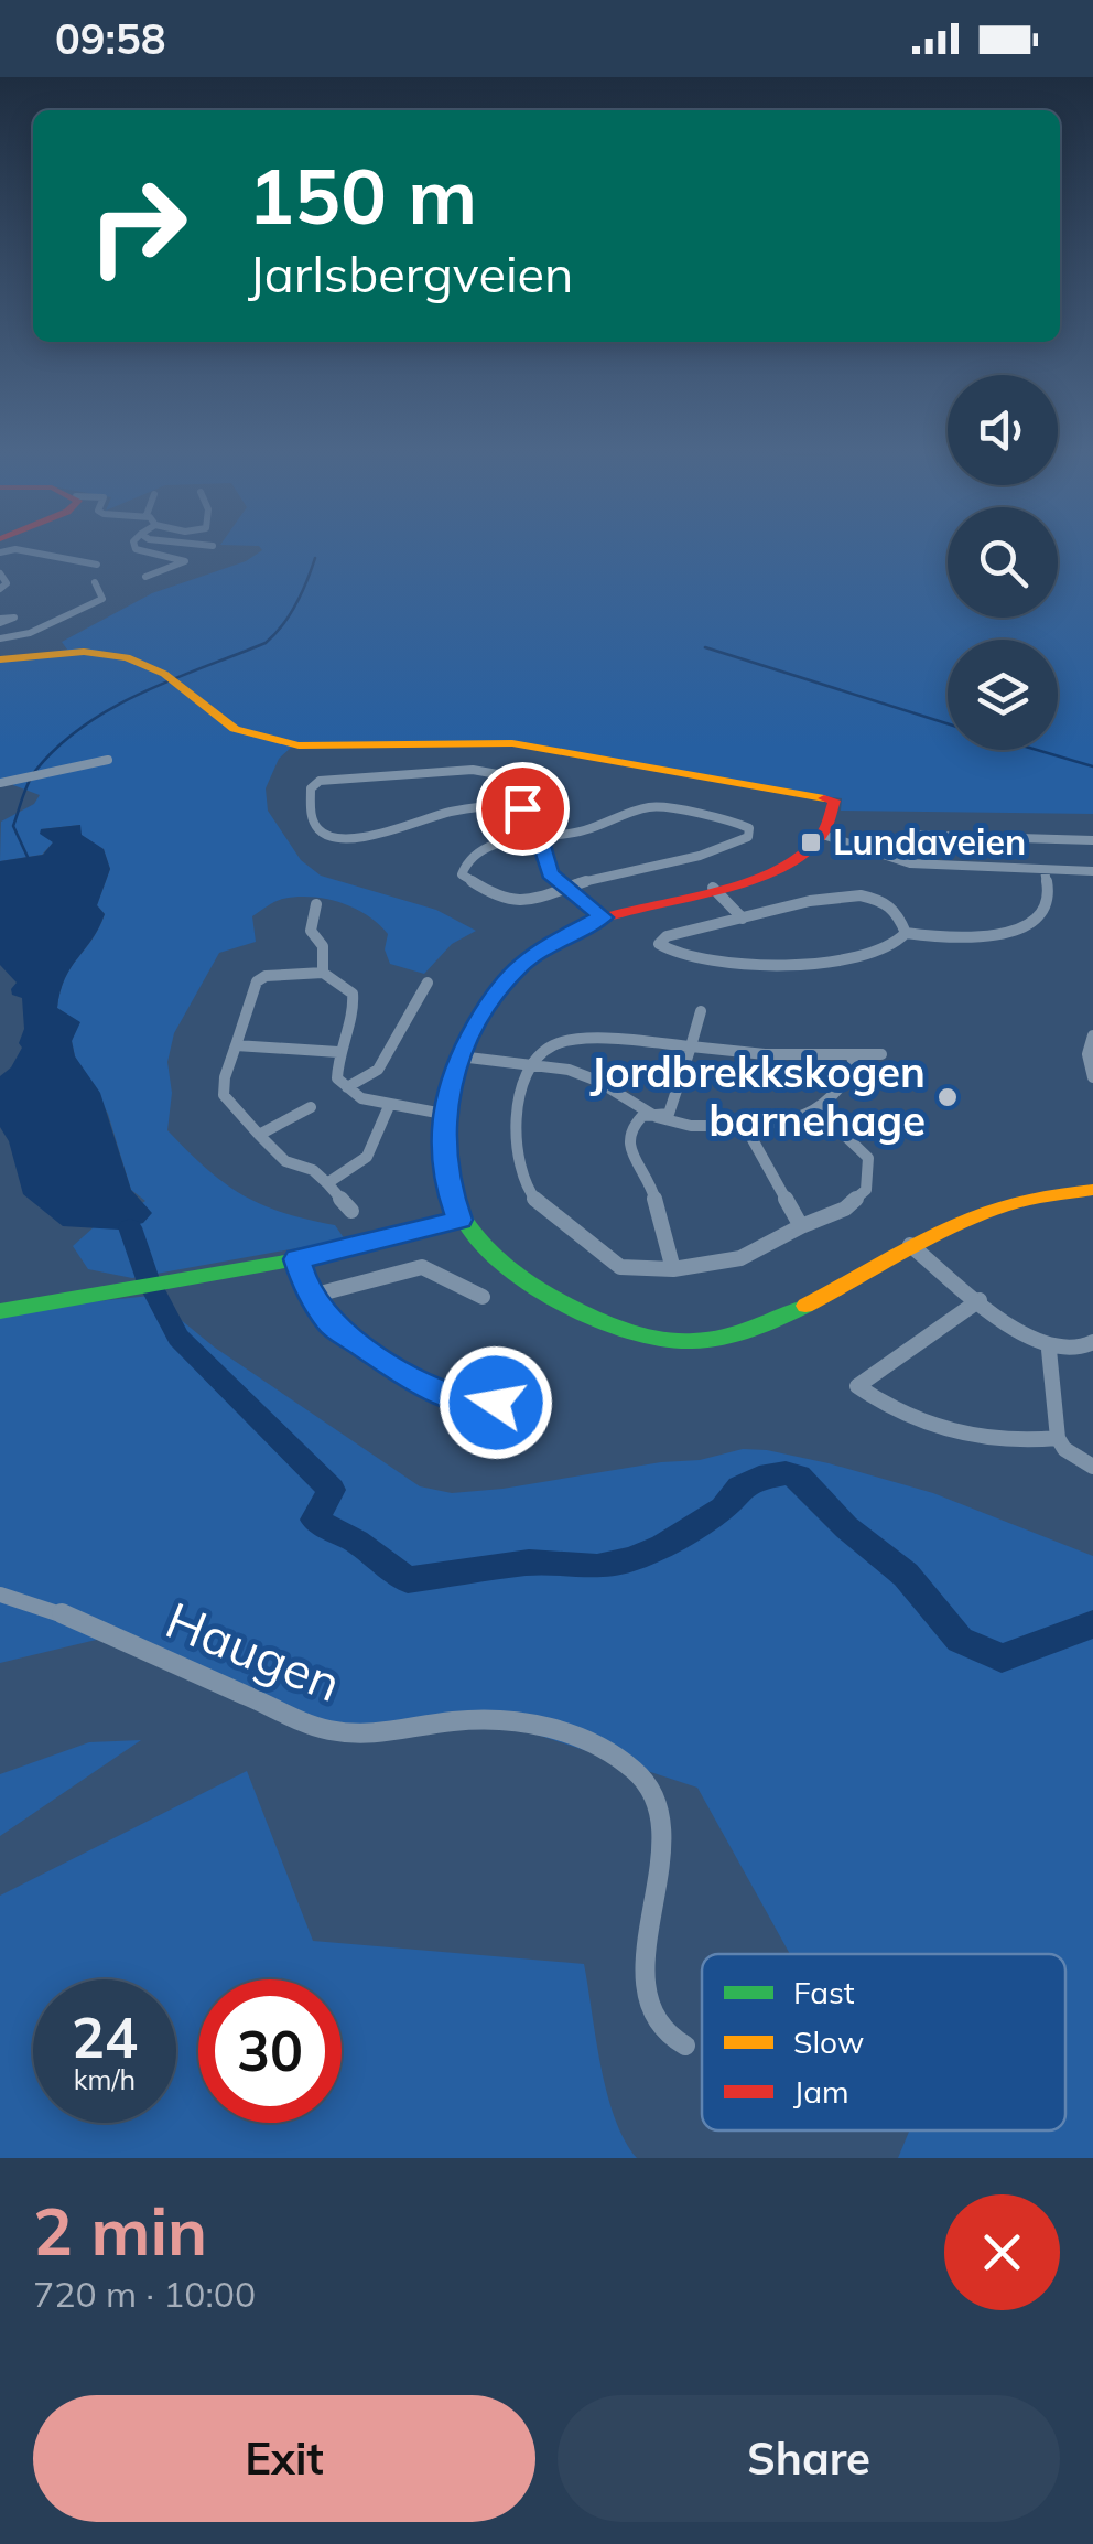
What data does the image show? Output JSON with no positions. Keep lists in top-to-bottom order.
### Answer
{
  "streets": {
    "street": ["Haugen"]
  },
  "places": {
    "transit": ["Lundaveien"],
    "other": ["Jordbrekkskogen barnehage"]
  },
  "legend": ["Fast", "Slow", "Jam"],
  "page": {
    "status": "09:58",
    "turn": ["150 m", "Jarlsbergveien"],
    "speed": "24 km/h",
    "limit": "30",
    "heading": ["2 min", "720 m · 10:00"],
    "buttons": ["Exit", "Share"]
  }
}
